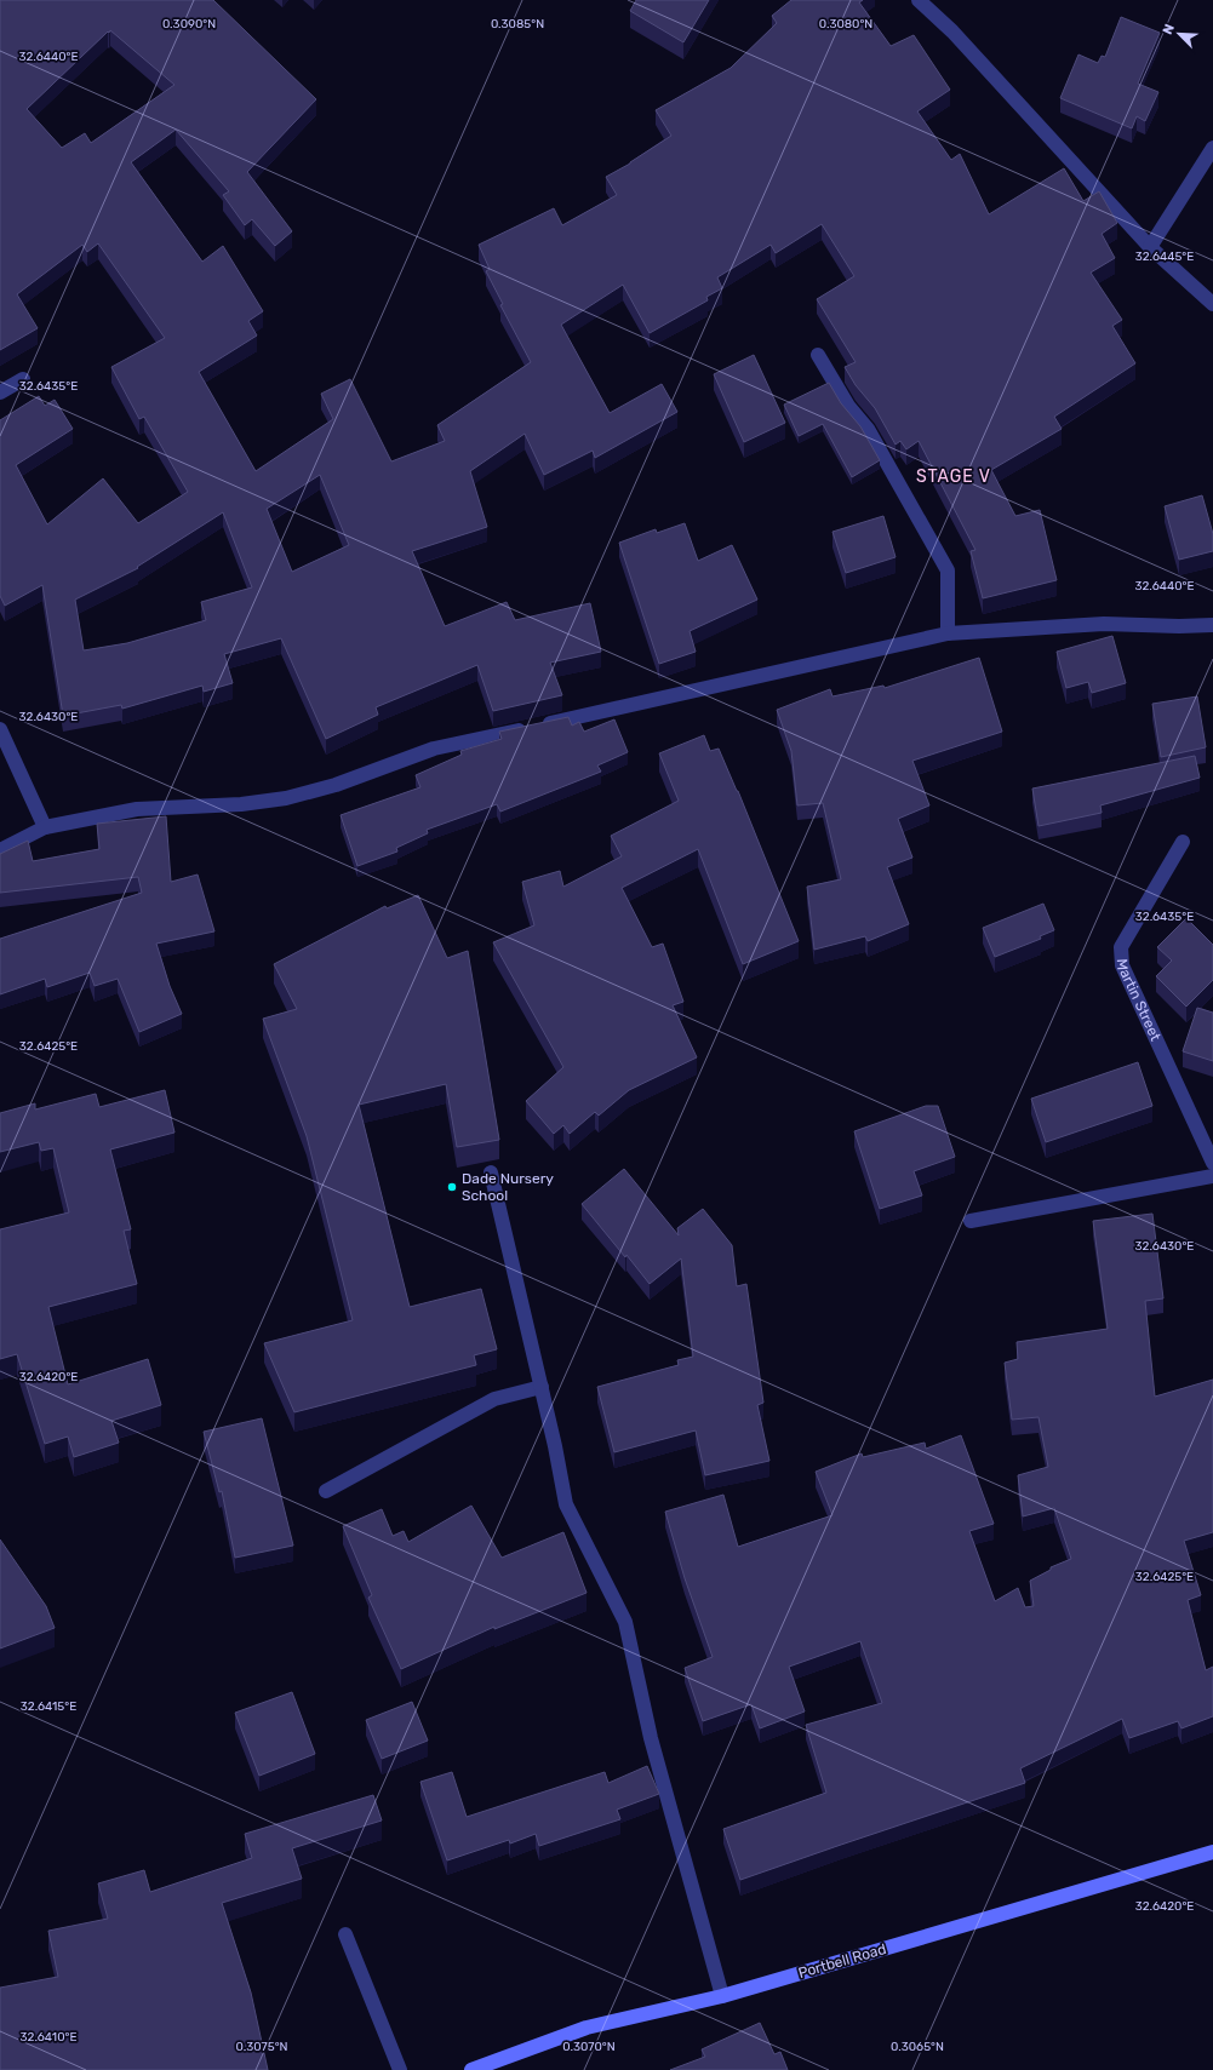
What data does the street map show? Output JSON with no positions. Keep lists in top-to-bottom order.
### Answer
{
  "streets": {
    "main road": ["Portbell Road"],
    "street": ["Martin Street"]
  },
  "districts": ["STAGE V"],
  "places": ["Dade Nursery School"],
  "north": "top left",
  "coordinates": [
    "0.3090°N",
    "0.3085°N",
    "0.3080°N",
    "32.6440°E",
    "32.6445°E",
    "32.6435°E",
    "32.6430°E",
    "32.6425°E",
    "32.6420°E",
    "32.6415°E",
    "32.6410°E",
    "0.3075°N",
    "0.3070°N",
    "0.3065°N"
  ]
}
